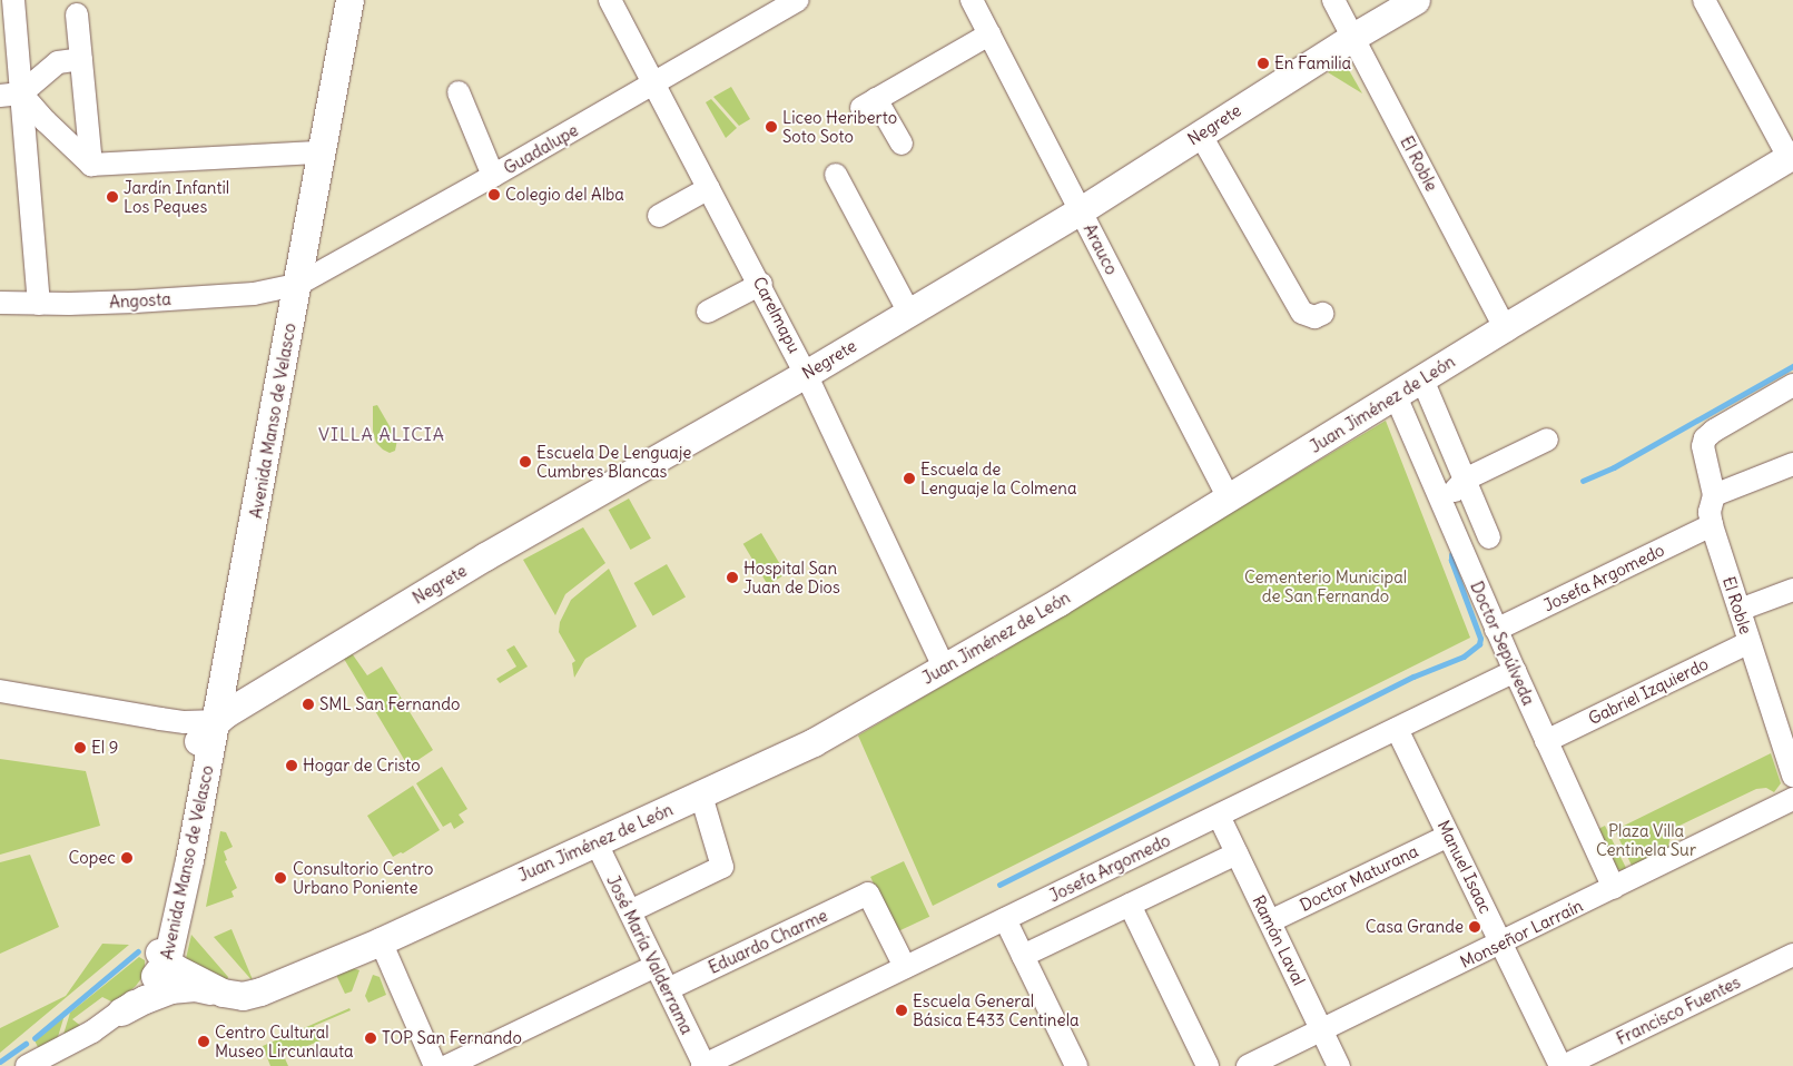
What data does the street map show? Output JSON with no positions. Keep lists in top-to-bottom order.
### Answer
{
  "streets": {
    "main road": ["Negrete", "Juan Jiménez de León", "Avenida Manso de Velasco"],
    "street": [
      "Guadalupe",
      "El Roble",
      "Arauco",
      "Angosta",
      "Carelmapu",
      "Josefa Argomedo",
      "Doctor Sepúlveda",
      "Gabriel Izquierdo",
      "Manuel Isaac",
      "Doctor Maturana",
      "Monseñor Larraín",
      "Ramón Laval",
      "Eduardo Charme",
      "José María Valderrama",
      "Francisco Fuentes"
    ]
  },
  "crossings": [
    ["Negrete", "El Roble"],
    ["Negrete", "Arauco"],
    ["Negrete", "Carelmapu"],
    ["Negrete", "Avenida Manso de Velasco"],
    ["Guadalupe", "Angosta"],
    ["Guadalupe", "Carelmapu"],
    ["Guadalupe", "Avenida Manso de Velasco"],
    ["El Roble", "Juan Jiménez de León"],
    ["El Roble", "Josefa Argomedo"],
    ["El Roble", "Gabriel Izquierdo"],
    ["Arauco", "Juan Jiménez de León"],
    ["Angosta", "Avenida Manso de Velasco"],
    ["Carelmapu", "Juan Jiménez de León"],
    ["Juan Jiménez de León", "Avenida Manso de Velasco"],
    ["Juan Jiménez de León", "Doctor Sepúlveda"],
    ["Juan Jiménez de León", "José María Valderrama"],
    ["Josefa Argomedo", "Doctor Sepúlveda"],
    ["Josefa Argomedo", "Manuel Isaac"],
    ["Josefa Argomedo", "Ramón Laval"],
    ["Josefa Argomedo", "Eduardo Charme"],
    ["Josefa Argomedo", "José María Valderrama"],
    ["Doctor Sepúlveda", "Gabriel Izquierdo"],
    ["Doctor Sepúlveda", "Monseñor Larraín"],
    ["Manuel Isaac", "Doctor Maturana"],
    ["Manuel Isaac", "Monseñor Larraín"],
    ["Manuel Isaac", "Francisco Fuentes"],
    ["Doctor Maturana", "Ramón Laval"],
    ["Monseñor Larraín", "Ramón Laval"],
    ["Eduardo Charme", "José María Valderrama"]
  ],
  "districts": ["VILLA ALICIA"],
  "parks": ["Cementerio Municipal de San Fernando", "Plaza Villa Centinela Sur"],
  "places": [
    "En Familia",
    "Liceo Heriberto Soto Soto",
    "Colegio del Alba",
    "Jardín Infantil Los Peques",
    "Escuela De Lenguaje Cumbres Blancas",
    "Escuela de Lenguaje la Colmena",
    "Hospital San Juan de Dios",
    "SML San Fernando",
    "El 9",
    "Hogar de Cristo",
    "Copec",
    "Consultorio Centro Urbano Poniente",
    "Casa Grande",
    "Escuela General Básica E433 Centinela",
    "TOP San Fernando",
    "Centro Cultural Museo Lircunlauta"
  ]
}
